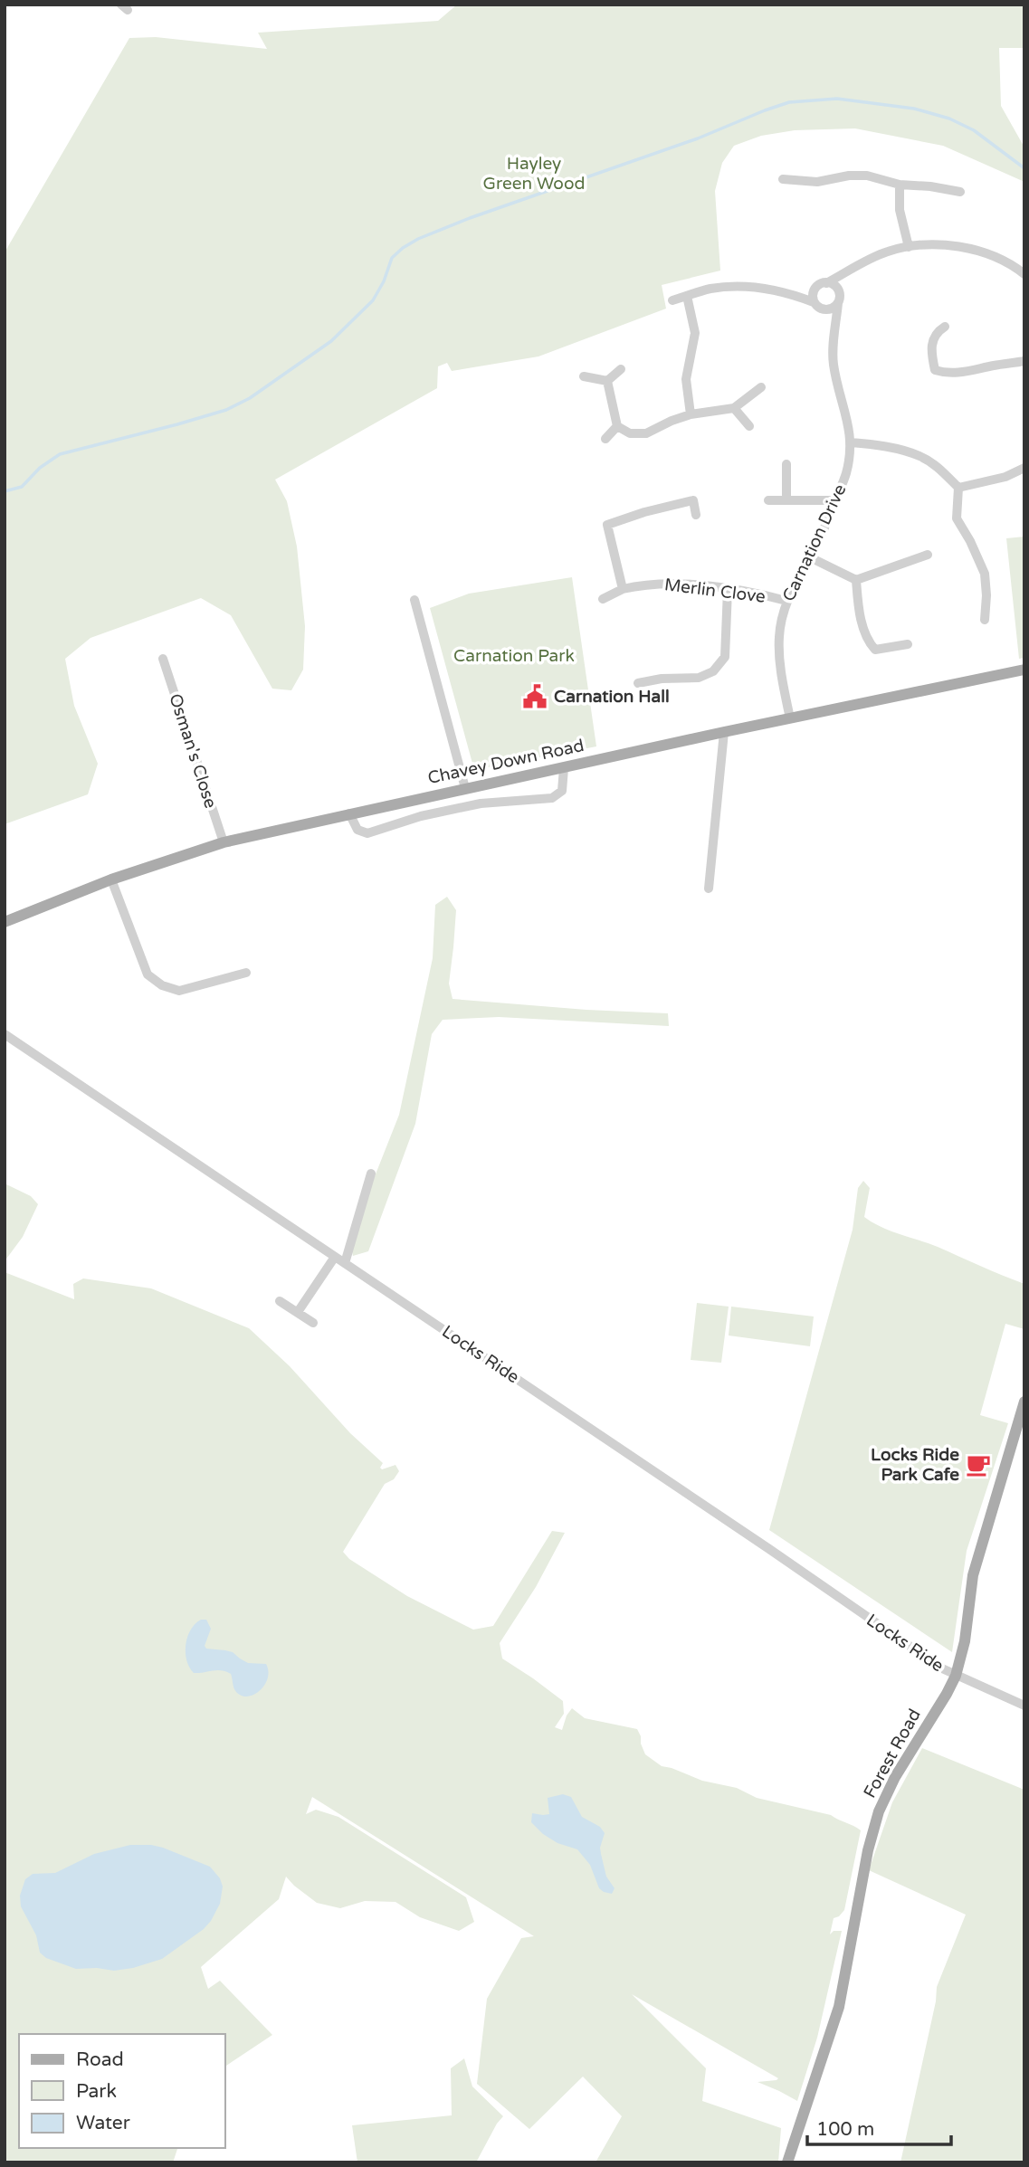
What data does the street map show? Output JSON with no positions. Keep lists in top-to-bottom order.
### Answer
{
  "streets": {
    "main road": ["Chavey Down Road", "Forest Road"],
    "street": [
      "Carnation Drive",
      "Merlin Clove",
      "Osman's Close",
      "Locks Ride"
    ]
  },
  "crossings": [
    ["Carnation Drive", "Merlin Clove"],
    ["Carnation Drive", "Chavey Down Road"],
    ["Osman's Close", "Chavey Down Road"],
    ["Locks Ride", "Forest Road"]
  ],
  "parks": ["Hayley Green Wood", "Carnation Park"],
  "places": {
    "public building": ["Carnation Hall"],
    "cafe": ["Locks Ride Park Cafe"]
  },
  "legend": ["Road", "Park", "Water"],
  "scale_bar": "100 m"
}
